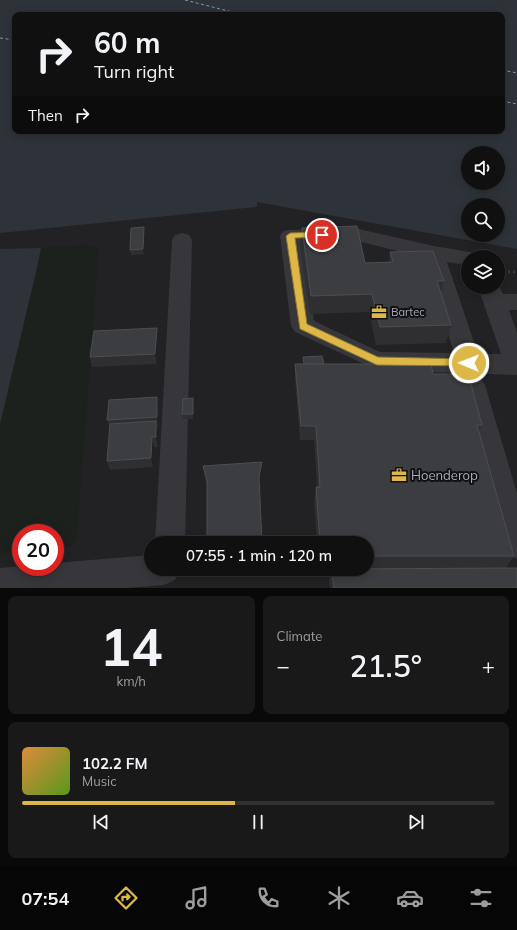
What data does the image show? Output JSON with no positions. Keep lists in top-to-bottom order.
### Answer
{
  "places": {
    "office": ["Bartec", "Hoenderop"]
  },
  "page": {
    "turn": ["60 m", "Turn right"],
    "then": "Then",
    "limit": "20",
    "trip": "07:55 · 1 min · 120 m",
    "tile": [
      ["14", "km/h"],
      "Climate"
    ],
    "heat": ["−", "21.5°", "+"],
    "song": ["102.2 FM", "Music"],
    "tabs": "07:54"
  }
}
